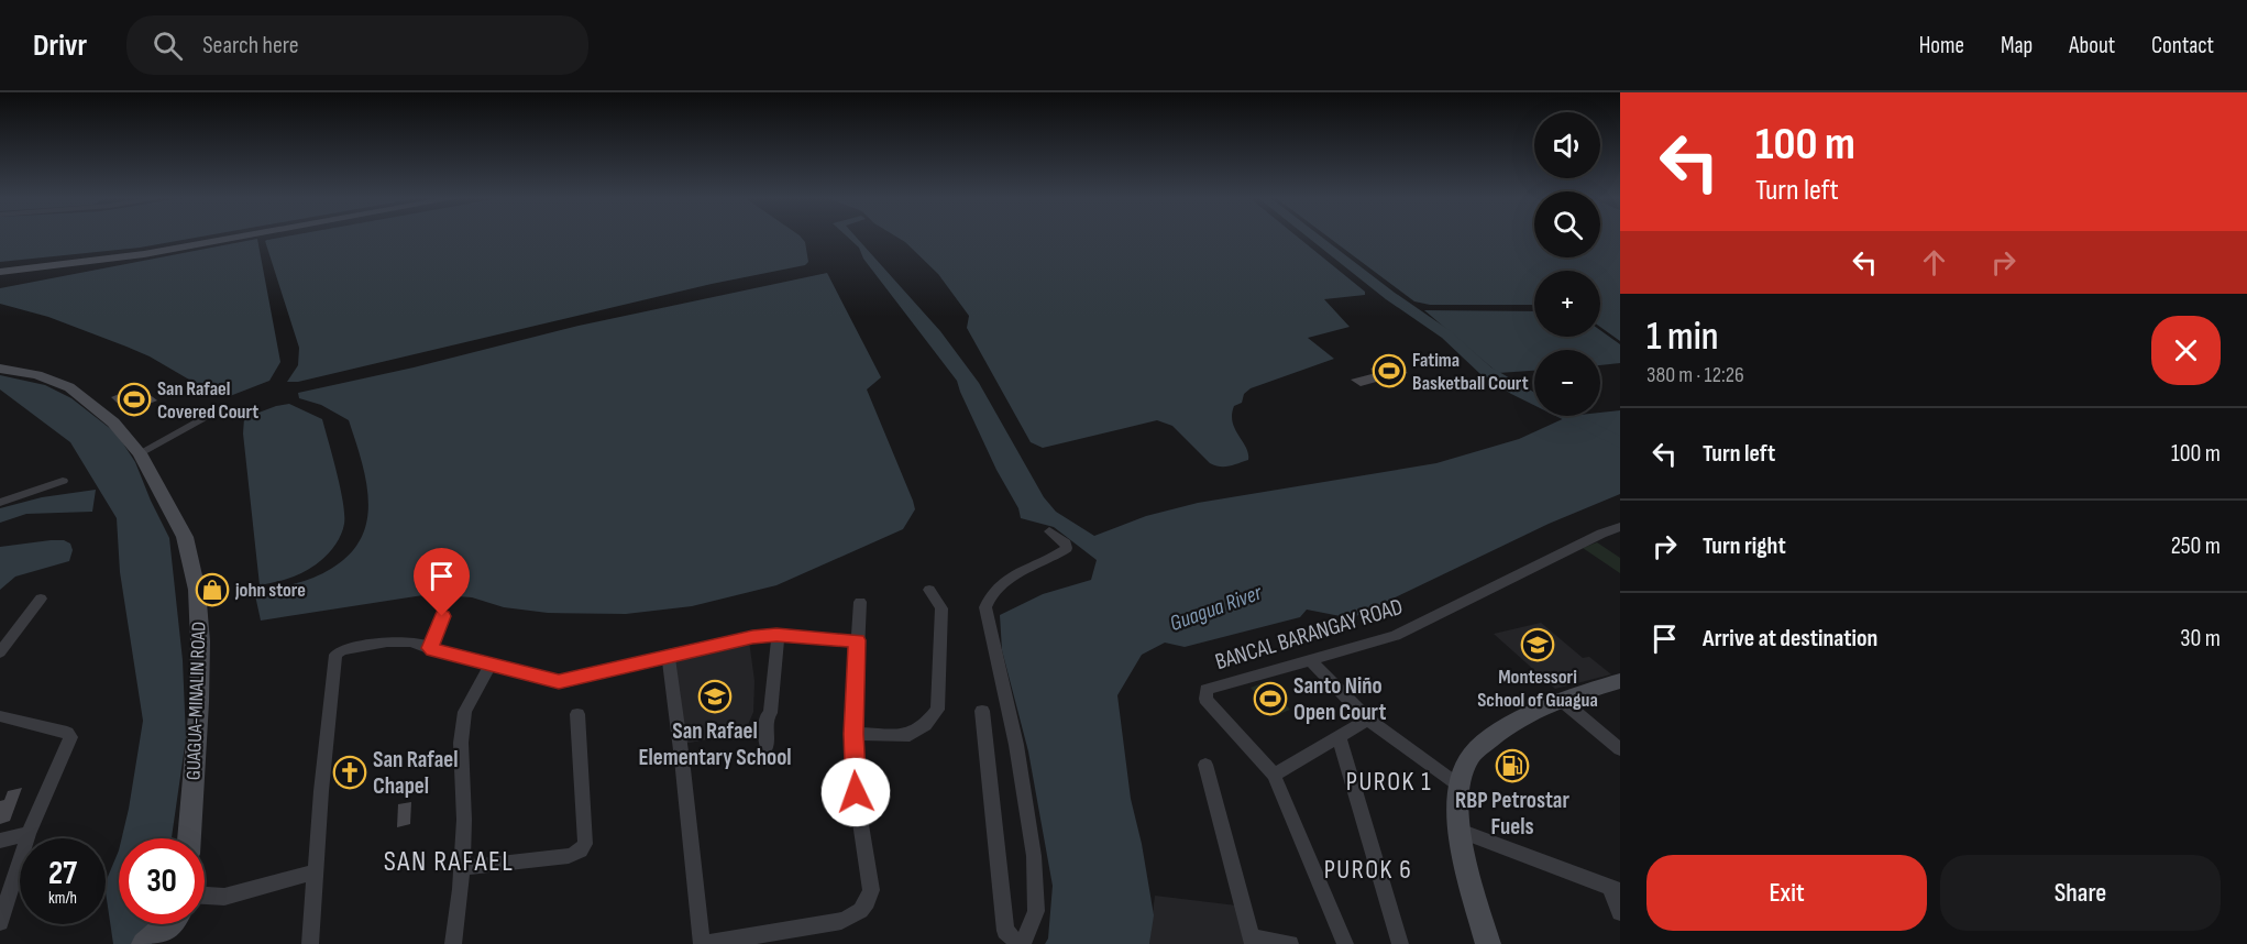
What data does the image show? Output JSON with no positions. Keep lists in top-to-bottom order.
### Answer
{
  "streets": {
    "main road": ["GUAGUA-MINALIN ROAD"],
    "street": ["BANCAL BARANGAY ROAD"]
  },
  "districts": ["PUROK 1", "SAN RAFAEL", "PUROK 6"],
  "water": ["Guagua River"],
  "places": {
    "sports": ["Fatima Basketball Court", "San Rafael Covered Court", "Santo Niño Open Court"],
    "shop": ["john store"],
    "school or university": ["Montessori School of Guagua", "San Rafael Elementary School"],
    "fuel station": ["RBP Petrostar Fuels"],
    "church": ["San Rafael Chapel"]
  },
  "page": {
    "header": "Drivr",
    "search": "Search here",
    "nav": [
      "Home",
      "Map",
      "About",
      "Contact"
    ],
    "turn": ["100 m", "Turn left"],
    "map_buttons": ["+", "−"],
    "heading": ["1 min", "380 m · 12:26"],
    "list": [
      {
        "name": "Turn left",
        "value": "100 m"
      },
      {
        "name": "Turn right",
        "value": "250 m"
      },
      {
        "name": "Arrive at destination",
        "value": "30 m"
      }
    ],
    "speed": "27 km/h",
    "limit": "30",
    "buttons": ["Exit", "Share"]
  }
}
